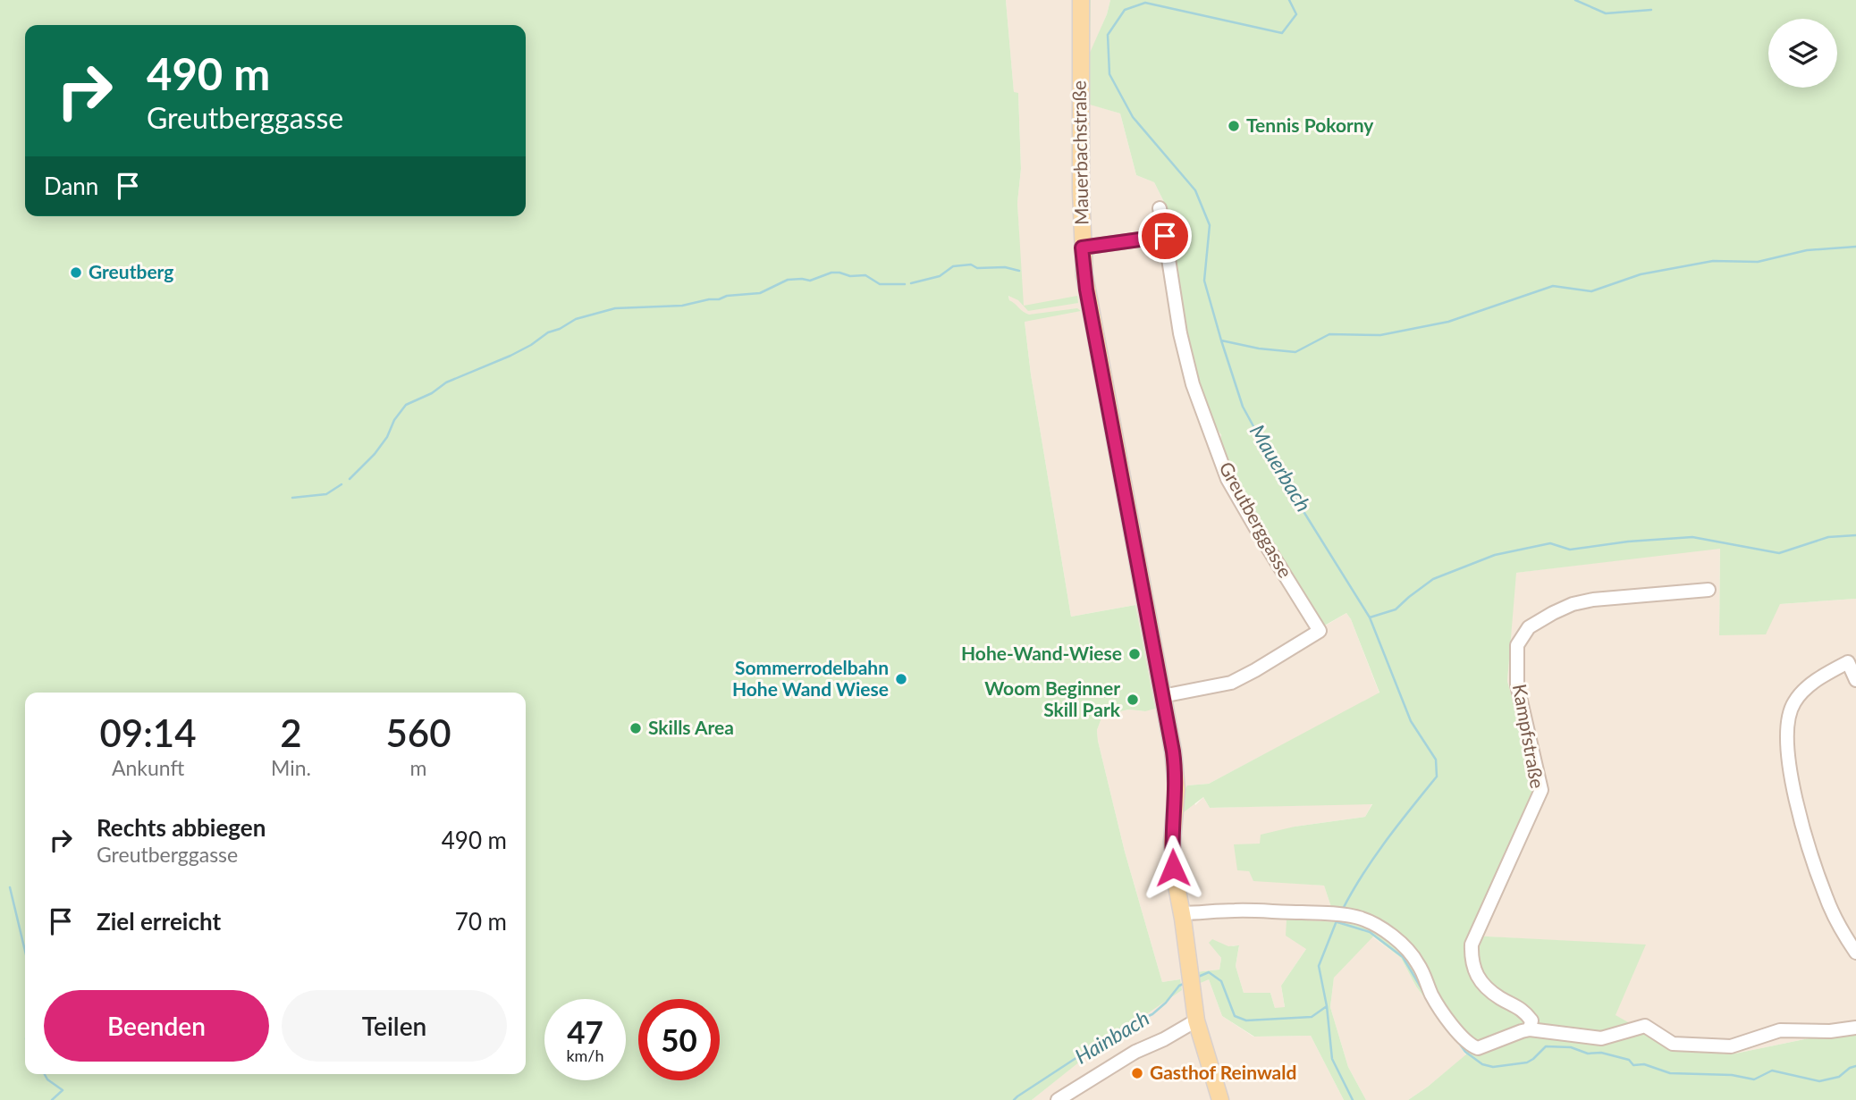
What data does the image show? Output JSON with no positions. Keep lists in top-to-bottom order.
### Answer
{
  "streets": {
    "main road": ["Mauerbachstraße"],
    "street": ["Greutberggasse", "Kampfstraße"]
  },
  "crossings": [
    ["Mauerbachstraße", "Greutberggasse"]
  ],
  "water": ["Mauerbach", "Hainbach"],
  "places": [
    "Tennis Pokorny",
    "Greutberg",
    "Hohe-Wand-Wiese",
    "Sommerrodelbahn Hohe Wand Wiese",
    "Woom Beginner Skill Park",
    "Skills Area",
    "Gasthof Reinwald"
  ],
  "page": {
    "turn": ["490 m", "Greutberggasse"],
    "then": "Dann",
    "eta": [
      "09:14",
      "Ankunft",
      "2",
      "Min.",
      "560",
      "m"
    ],
    "list": [
      {
        "name": "Rechts abbiegen",
        "note": "Greutberggasse",
        "value": "490 m"
      },
      {
        "name": "Ziel erreicht",
        "value": "70 m"
      }
    ],
    "buttons": ["Beenden", "Teilen"],
    "speed": "47 km/h",
    "limit": "50"
  }
}
